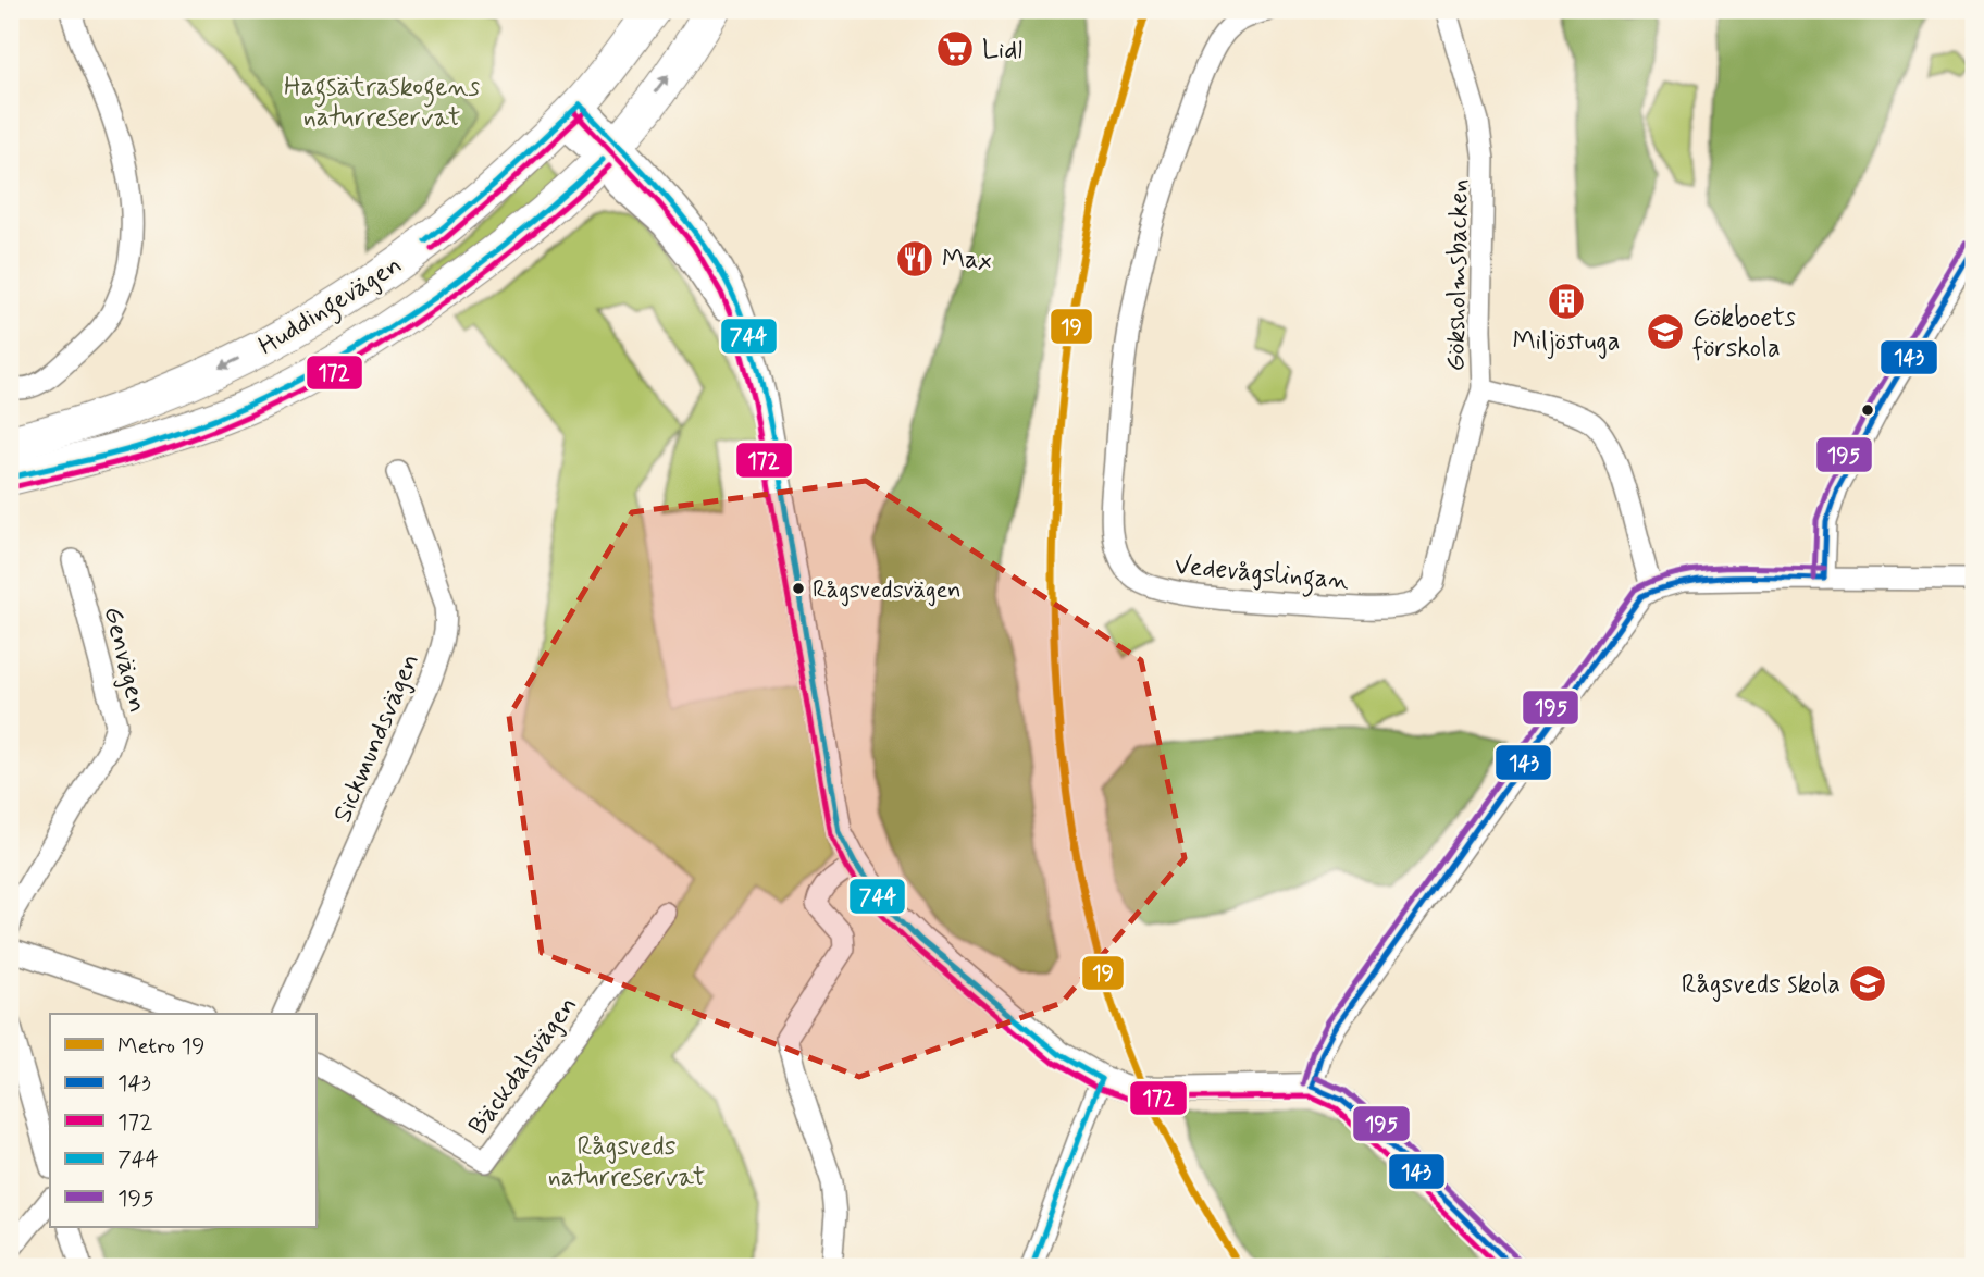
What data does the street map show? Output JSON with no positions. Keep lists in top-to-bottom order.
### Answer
{
  "streets": {
    "main road": ["Huddingevägen"],
    "street": [
      "Göksholmsbacken",
      "Vedevågslingan",
      "Genvägen",
      "Sickmundsvägen",
      "Bäckdalsvägen"
    ]
  },
  "crossings": [
    ["Göksholmsbacken", "Vedevågslingan"]
  ],
  "parks": ["Hagsätraskogens naturreservat", "Rågsveds naturreservat"],
  "places": {
    "supermarket": ["Lidl"],
    "restaurant": ["Max"],
    "building": ["Miljöstuga"],
    "school or university": ["Gökboets förskola", "Rågsveds skola"],
    "other": ["Rågsvedsvägen"]
  },
  "lines": [
    "metro line 19",
    "transit line 744",
    "transit line 172",
    "transit line 195",
    "transit line 143"
  ],
  "legend": [
    "Metro 19",
    "143",
    "172",
    "744",
    "195"
  ]
}
